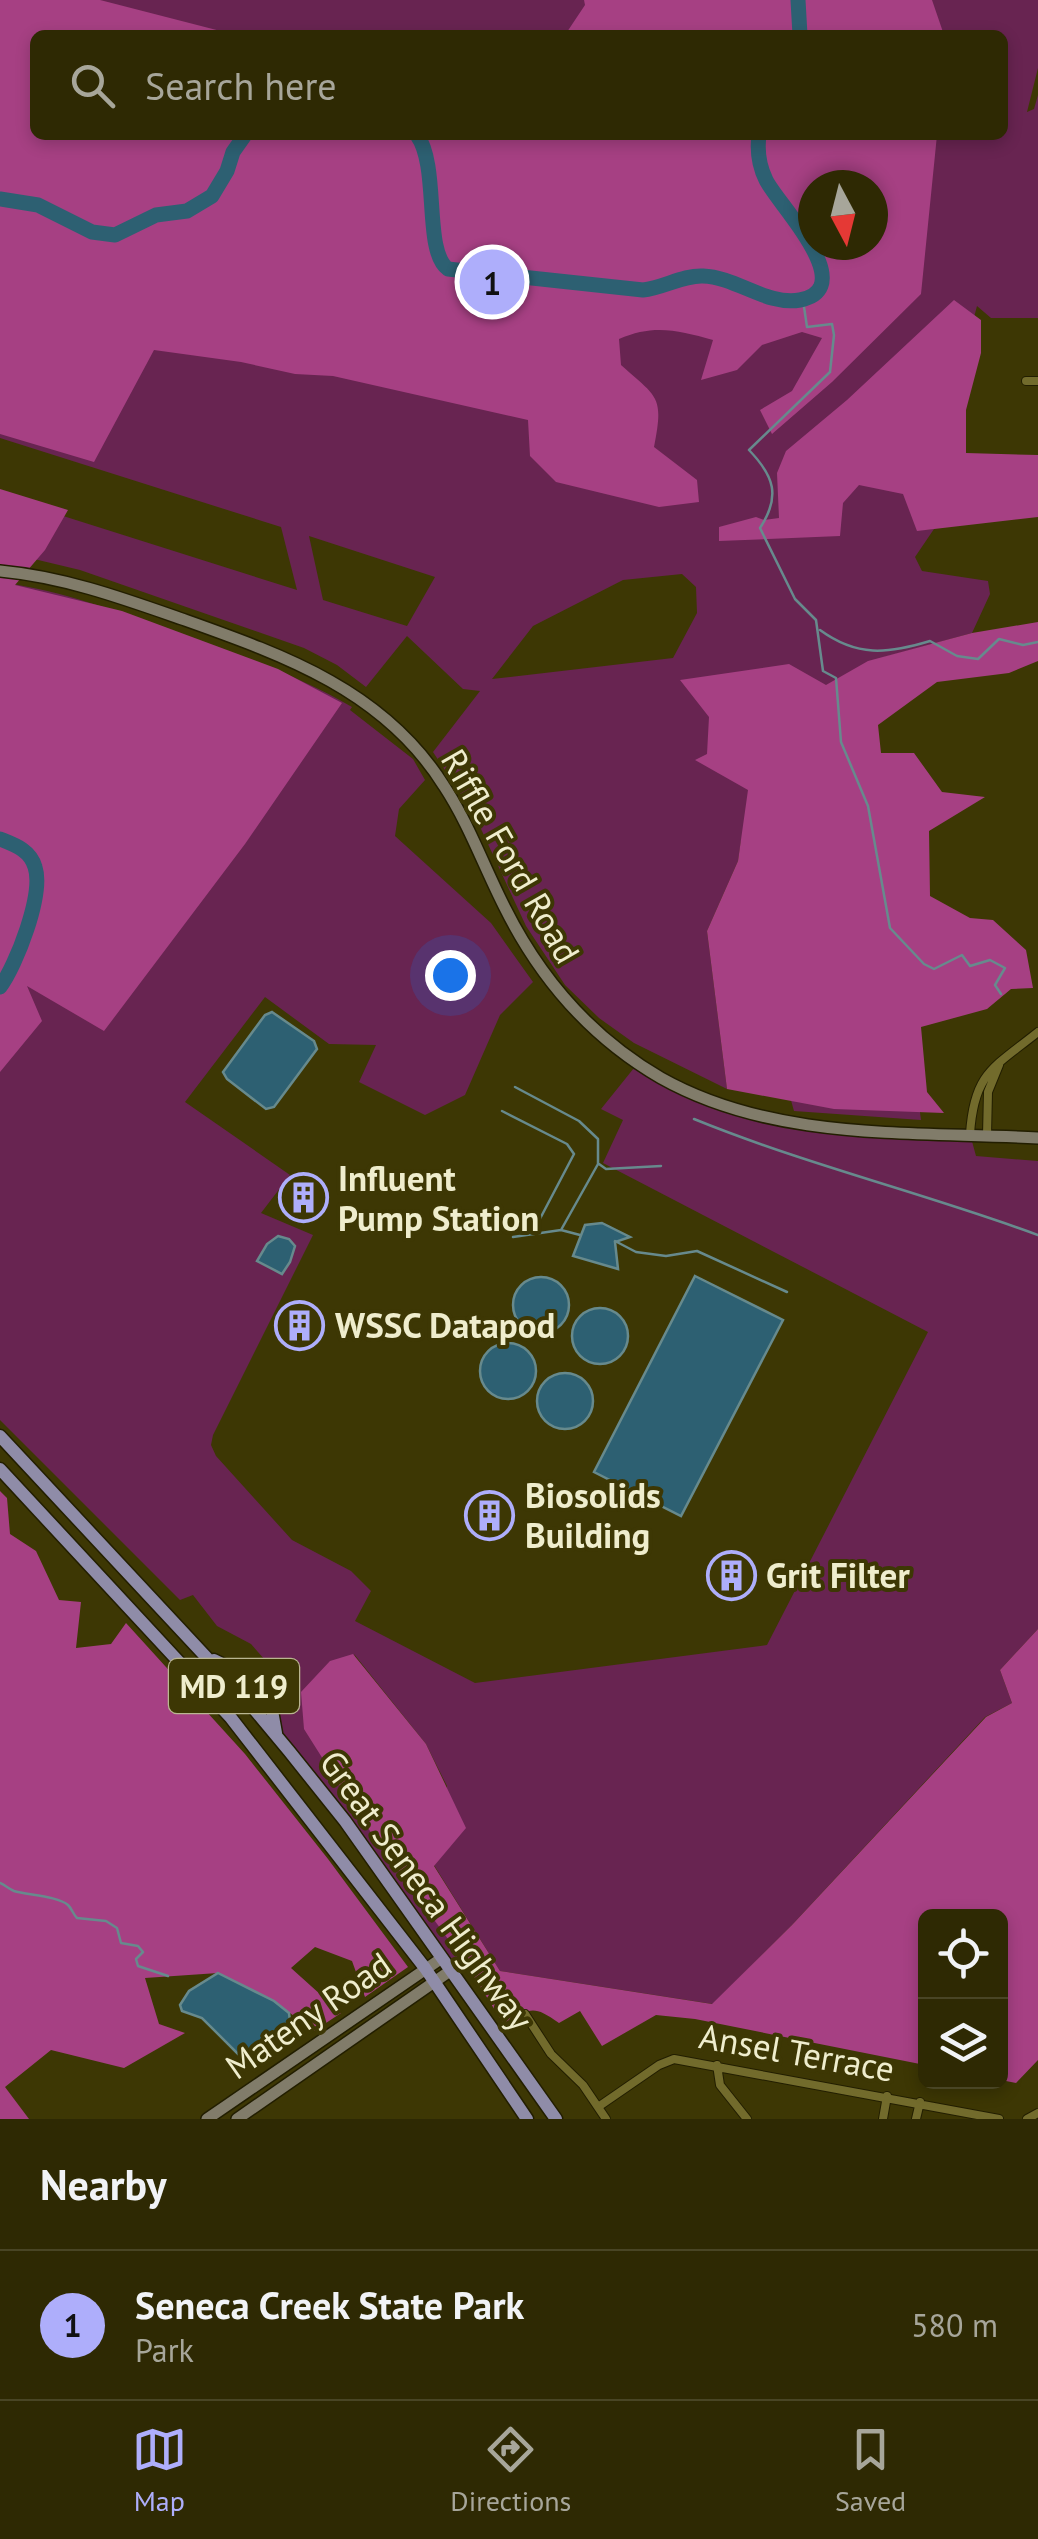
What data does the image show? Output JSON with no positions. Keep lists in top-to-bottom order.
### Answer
{
  "streets": {
    "main road": ["MD 119", "Great Seneca Highway"],
    "street": ["Riffle Ford Road", "Mateny Road", "Ansel Terrace"]
  },
  "crossings": [
    ["Great Seneca Highway", "Mateny Road"]
  ],
  "places": {
    "building": [
      "Influent Pump Station",
      "WSSC Datapod",
      "Biosolids Building",
      "Grit Filter"
    ]
  },
  "north": "bottom",
  "page": {
    "search": "Search here",
    "pins": "1",
    "heading": "Nearby",
    "list": [
      {
        "mark": "1",
        "name": "Seneca Creek State Park",
        "note": "Park",
        "value": "580 m"
      }
    ],
    "nav": ["Map", "Directions", "Saved"]
  }
}
